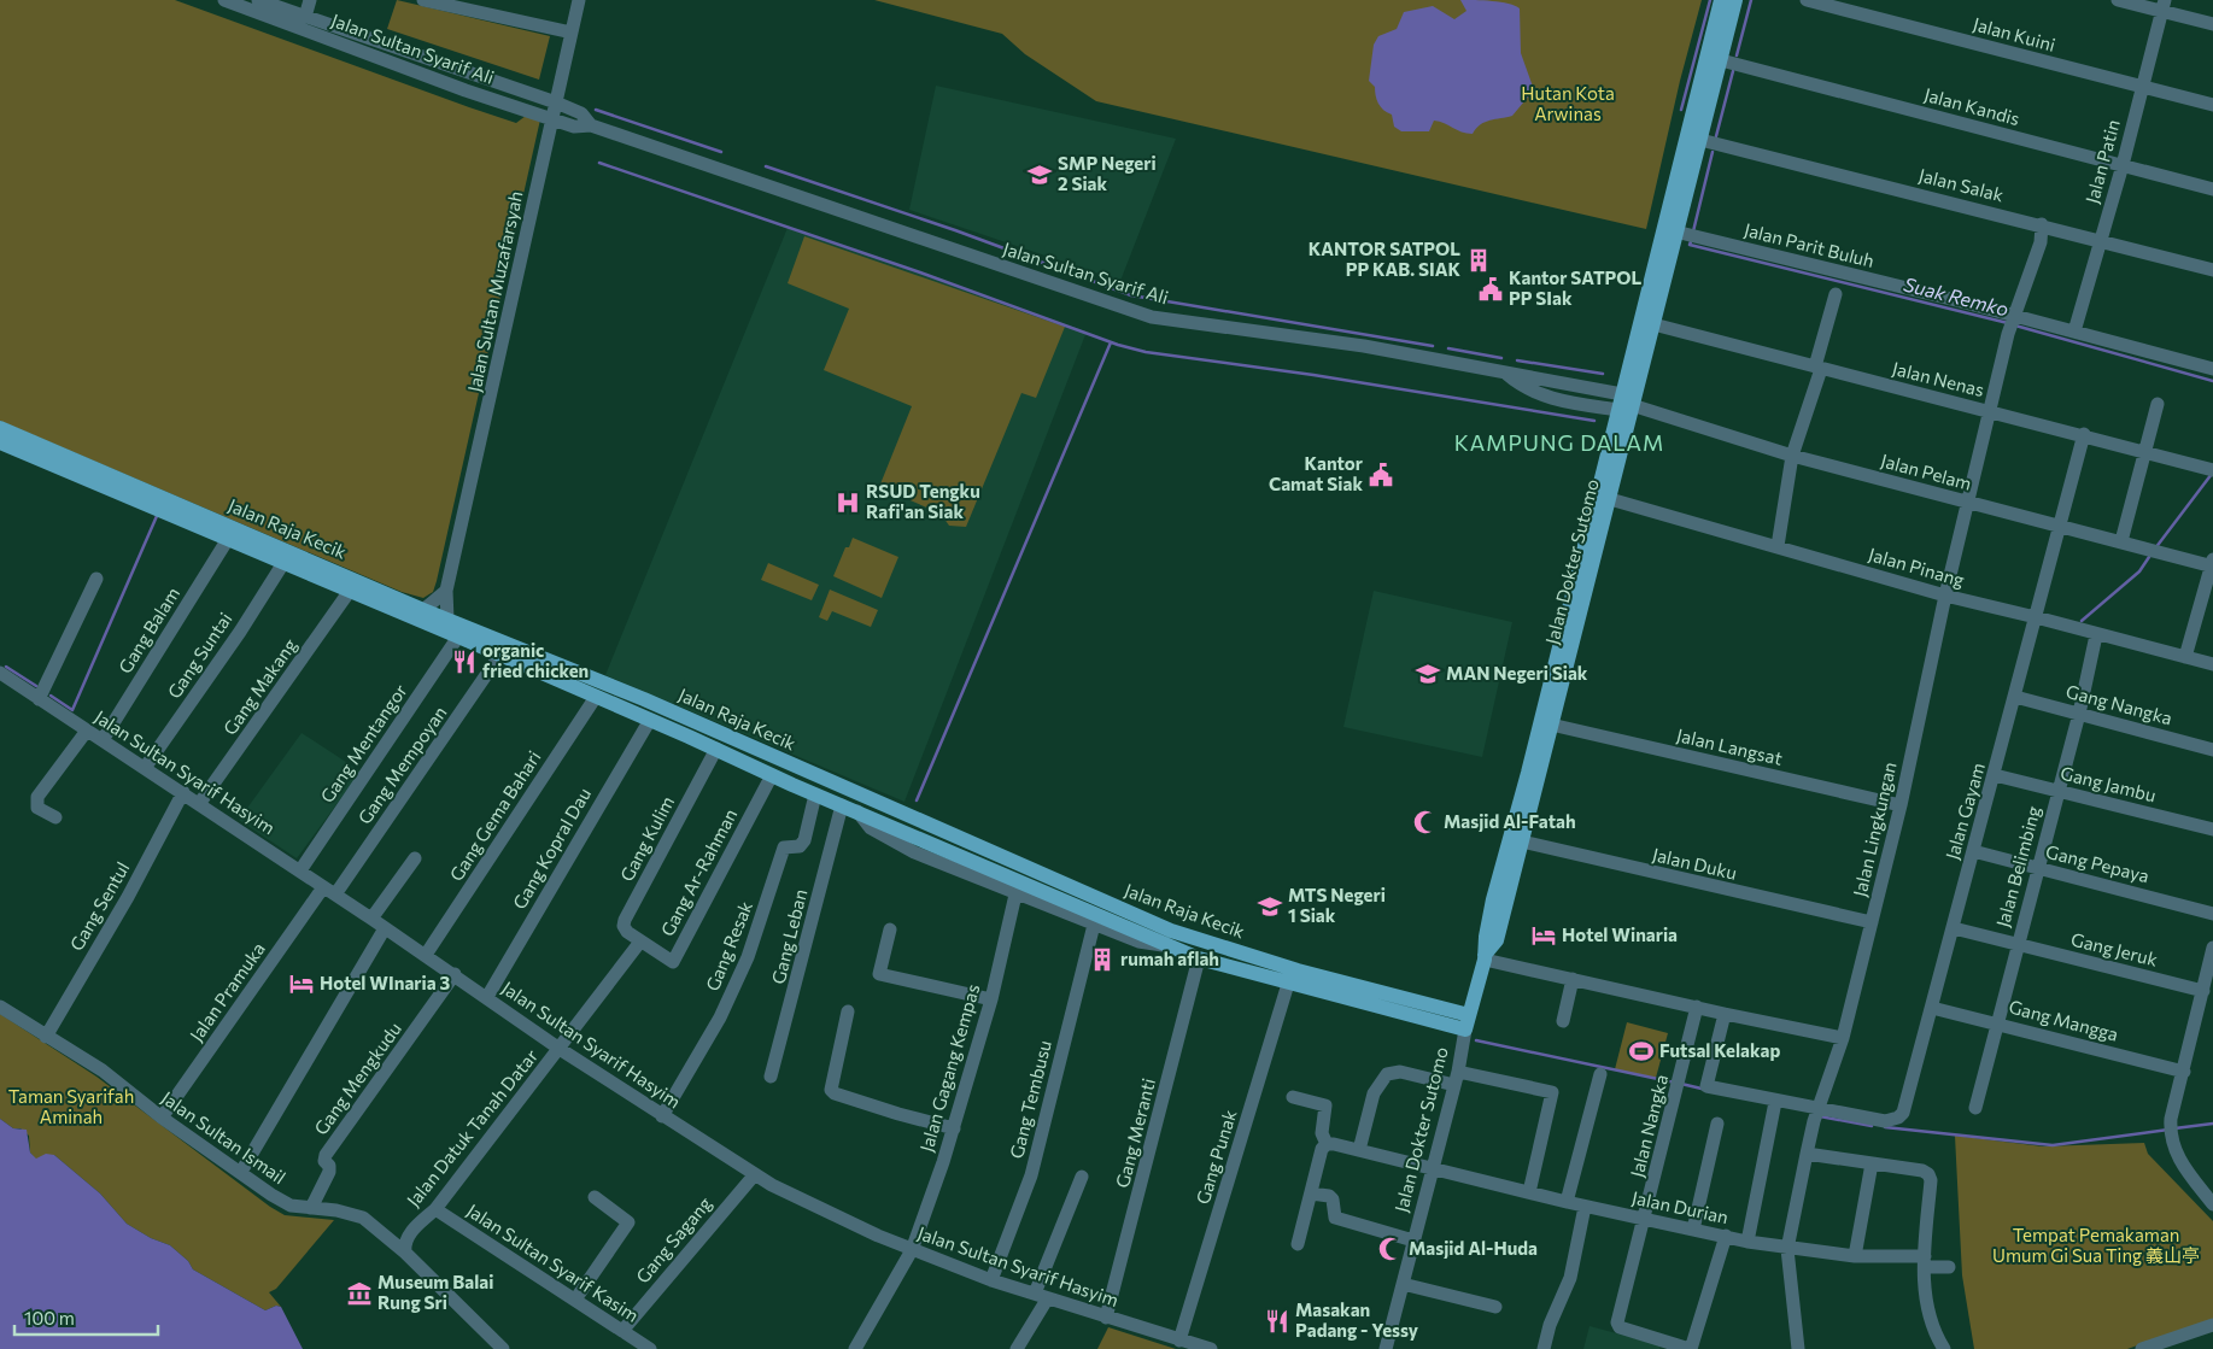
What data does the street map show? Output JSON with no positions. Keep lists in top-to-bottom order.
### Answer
{
  "streets": {
    "main road": ["Jalan Raja Kecik", "Jalan Dokter Sutomo"],
    "street": [
      "Jalan Kuini",
      "Jalan Sultan Syarif Ali",
      "Jalan Kandis",
      "Jalan Patin",
      "Jalan Salak",
      "Jalan Parit Buluh",
      "Jalan Sultan Muzafarsyah",
      "Jalan Nenas",
      "Jalan Pelam",
      "Jalan Pinang",
      "Gang Balam",
      "Gang Suntai",
      "Gang Makang",
      "Gang Nangka",
      "Gang Mentangor",
      "Jalan Langsat",
      "Gang Mempoyan",
      "Jalan Sultan Syarif Hasyim",
      "Gang Jambu",
      "Jalan Gayam",
      "Gang Gema Bahari",
      "Jalan Lingkungan",
      "Gang Kulim",
      "Gang Kopral Dau",
      "Jalan Duku",
      "Gang Pepaya",
      "Jalan Belimbing",
      "Gang Ar-Rahman",
      "Gang Sentul",
      "Gang Leban",
      "Gang Resak",
      "Gang Jeruk",
      "Jalan Pramuka",
      "Gang Mangga",
      "Jalan Gagang Kempas",
      "Gang Mengkudu",
      "Gang Tembusu",
      "Jalan Nangka",
      "Jalan Datuk Tanah Datar",
      "Gang Meranti",
      "Jalan Sultan Ismail",
      "Gang Punak",
      "Jalan Durian",
      "Gang Sagang",
      "Jalan Sultan Syarif Kasim"
    ]
  },
  "crossings": [
    ["Jalan Kuini", "Jalan Patin"],
    ["Jalan Sultan Syarif Ali", "Jalan Sultan Muzafarsyah"],
    ["Jalan Sultan Syarif Ali", "Jalan Pelam"],
    ["Jalan Kandis", "Jalan Patin"],
    ["Jalan Kandis", "Jalan Dokter Sutomo"],
    ["Jalan Patin", "Jalan Salak"],
    ["Jalan Patin", "Jalan Parit Buluh"],
    ["Jalan Salak", "Jalan Dokter Sutomo"],
    ["Jalan Parit Buluh", "Jalan Dokter Sutomo"],
    ["Jalan Parit Buluh", "Jalan Lingkungan"],
    ["Jalan Sultan Muzafarsyah", "Jalan Raja Kecik"],
    ["Jalan Nenas", "Jalan Dokter Sutomo"],
    ["Jalan Nenas", "Jalan Gayam"],
    ["Jalan Nenas", "Jalan Lingkungan"],
    ["Jalan Pelam", "Jalan Dokter Sutomo"],
    ["Jalan Pelam", "Jalan Gayam"],
    ["Jalan Pelam", "Jalan Lingkungan"],
    ["Jalan Raja Kecik", "Jalan Dokter Sutomo"],
    ["Jalan Raja Kecik", "Gang Balam"],
    ["Jalan Raja Kecik", "Gang Suntai"],
    ["Jalan Raja Kecik", "Gang Makang"],
    ["Jalan Raja Kecik", "Gang Mentangor"],
    ["Jalan Raja Kecik", "Gang Mempoyan"],
    ["Jalan Raja Kecik", "Gang Gema Bahari"],
    ["Jalan Raja Kecik", "Gang Kulim"],
    ["Jalan Raja Kecik", "Gang Kopral Dau"],
    ["Jalan Raja Kecik", "Gang Ar-Rahman"],
    ["Jalan Raja Kecik", "Gang Leban"],
    ["Jalan Raja Kecik", "Gang Resak"],
    ["Jalan Raja Kecik", "Gang Meranti"],
    ["Jalan Raja Kecik", "Gang Punak"],
    ["Jalan Dokter Sutomo", "Jalan Pinang"],
    ["Jalan Dokter Sutomo", "Jalan Langsat"],
    ["Jalan Dokter Sutomo", "Jalan Duku"],
    ["Jalan Dokter Sutomo", "Jalan Durian"],
    ["Jalan Pinang", "Jalan Gayam"],
    ["Jalan Pinang", "Jalan Lingkungan"],
    ["Jalan Pinang", "Jalan Belimbing"],
    ["Gang Balam", "Jalan Sultan Syarif Hasyim"],
    ["Gang Suntai", "Jalan Sultan Syarif Hasyim"],
    ["Gang Makang", "Jalan Sultan Syarif Hasyim"],
    ["Gang Nangka", "Jalan Gayam"],
    ["Gang Nangka", "Jalan Belimbing"],
    ["Gang Mentangor", "Jalan Sultan Syarif Hasyim"],
    ["Jalan Langsat", "Jalan Lingkungan"],
    ["Gang Mempoyan", "Jalan Sultan Syarif Hasyim"],
    ["Gang Mempoyan", "Jalan Pramuka"],
    ["Jalan Sultan Syarif Hasyim", "Gang Gema Bahari"],
    ["Jalan Sultan Syarif Hasyim", "Gang Kopral Dau"],
    ["Jalan Sultan Syarif Hasyim", "Gang Ar-Rahman"],
    ["Jalan Sultan Syarif Hasyim", "Gang Sentul"],
    ["Jalan Sultan Syarif Hasyim", "Gang Resak"],
    ["Jalan Sultan Syarif Hasyim", "Jalan Pramuka"],
    ["Jalan Sultan Syarif Hasyim", "Jalan Gagang Kempas"],
    ["Jalan Sultan Syarif Hasyim", "Gang Mengkudu"],
    ["Jalan Sultan Syarif Hasyim", "Gang Tembusu"],
    ["Jalan Sultan Syarif Hasyim", "Jalan Datuk Tanah Datar"],
    ["Jalan Sultan Syarif Hasyim", "Gang Meranti"],
    ["Jalan Sultan Syarif Hasyim", "Gang Punak"],
    ["Jalan Sultan Syarif Hasyim", "Gang Sagang"],
    ["Gang Jambu", "Jalan Gayam"],
    ["Gang Jambu", "Jalan Belimbing"],
    ["Jalan Gayam", "Jalan Lingkungan"],
    ["Jalan Gayam", "Gang Pepaya"],
    ["Jalan Gayam", "Gang Jeruk"],
    ["Jalan Gayam", "Gang Mangga"],
    ["Jalan Lingkungan", "Jalan Duku"],
    ["Jalan Lingkungan", "Jalan Durian"],
    ["Gang Kulim", "Gang Ar-Rahman"],
    ["Gang Pepaya", "Jalan Belimbing"],
    ["Jalan Belimbing", "Gang Jeruk"],
    ["Jalan Belimbing", "Gang Mangga"],
    ["Gang Ar-Rahman", "Jalan Datuk Tanah Datar"],
    ["Gang Sentul", "Jalan Sultan Ismail"],
    ["Jalan Pramuka", "Jalan Sultan Ismail"],
    ["Gang Mengkudu", "Jalan Sultan Ismail"],
    ["Jalan Nangka", "Jalan Durian"],
    ["Jalan Datuk Tanah Datar", "Jalan Sultan Syarif Kasim"],
    ["Gang Sagang", "Jalan Sultan Syarif Kasim"]
  ],
  "districts": ["KAMPUNG DALAM"],
  "water": ["Suak Remko"],
  "parks": ["Hutan Kota Arwinas", "Taman Syarifah Aminah", "Tempat Pemakaman Umum Gi Sua Ting 義山亭"],
  "places": {
    "school or university": ["SMP Negeri 2 Siak", "MAN Negeri Siak", "MTS Negeri 1 Siak"],
    "building": ["KANTOR SATPOL PP KAB. SIAK", "rumah aflah"],
    "public building": ["Kantor SATPOL PP SIak", "Kantor Camat Siak"],
    "hospital": ["RSUD Tengku Rafi'an Siak"],
    "restaurant": ["organic fried chicken", "Masakan Padang - Yessy"],
    "mosque": ["Masjid Al-Fatah", "Masjid Al-Huda"],
    "hotel": ["Hotel Winaria", "Hotel WInaria 3"],
    "sports": ["Futsal Kelakap"],
    "museum": ["Museum Balai Rung Sri"]
  },
  "scale_bar": "100 m"
}
